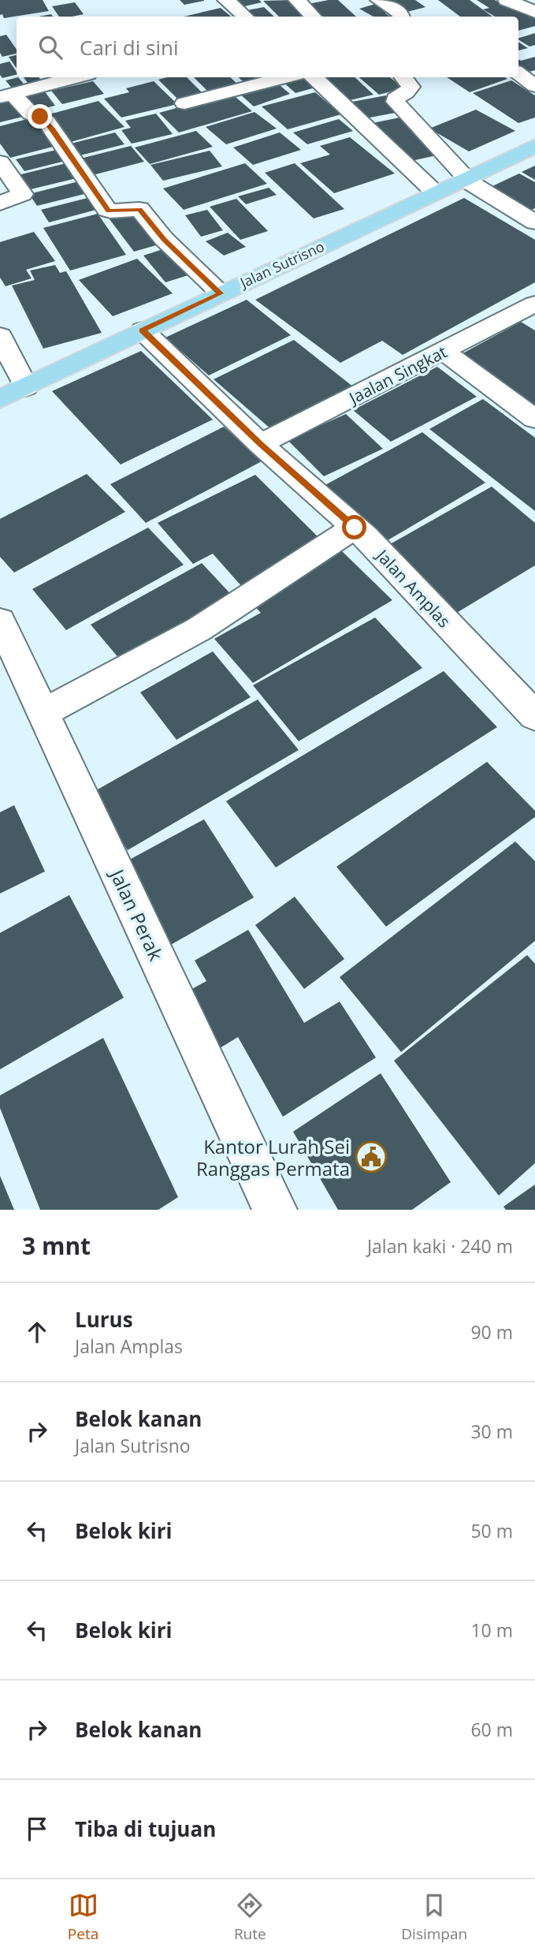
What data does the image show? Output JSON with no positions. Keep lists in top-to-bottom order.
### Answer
{
  "streets": {
    "main road": ["Jalan Sutrisno"],
    "street": ["Jaalan Singkat", "Jalan Amplas", "Jalan Perak"]
  },
  "crossings": [
    ["Jalan Sutrisno", "Jalan Amplas"],
    ["Jaalan Singkat", "Jalan Amplas"]
  ],
  "places": {
    "public building": ["Kantor Lurah Sei Ranggas Permata"]
  },
  "page": {
    "search": "Cari di sini",
    "heading": ["3 mnt", "Jalan kaki · 240 m"],
    "list": [
      ["Lurus", "Jalan Amplas", "90 m"],
      ["Belok kanan", "Jalan Sutrisno", "30 m"],
      ["Belok kiri", "50 m"],
      ["Belok kiri", "10 m"],
      ["Belok kanan", "60 m"],
      "Tiba di tujuan"
    ],
    "nav": ["Peta", "Rute", "Disimpan"]
  }
}
